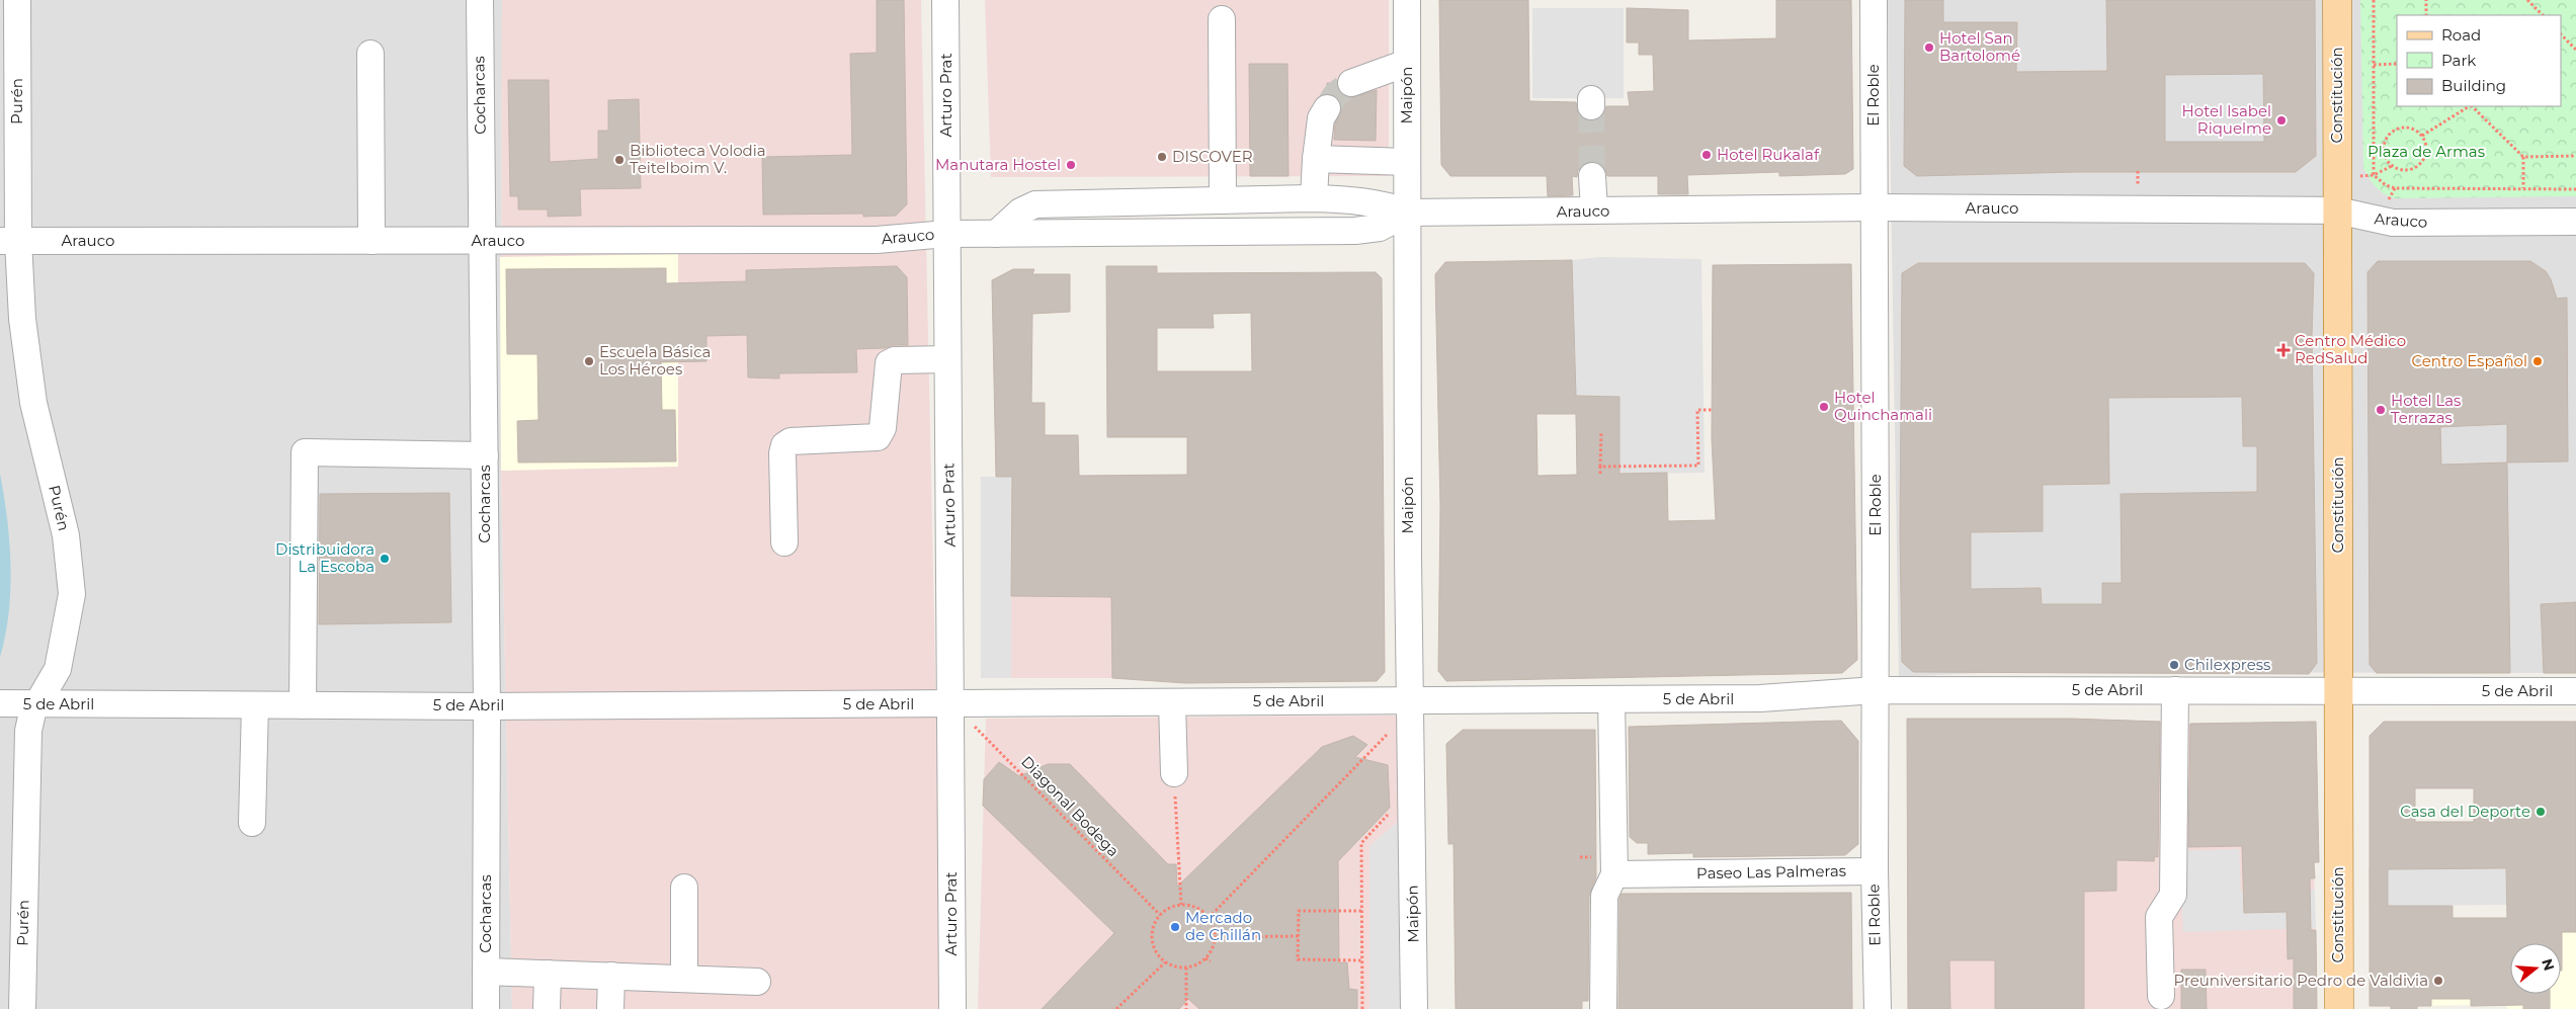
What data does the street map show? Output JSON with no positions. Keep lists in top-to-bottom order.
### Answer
{
  "streets": {
    "main road": ["Constitución"],
    "street": [
      "Cocharcas",
      "Arturo Prat",
      "Maipón",
      "El Roble",
      "Purén",
      "Arauco",
      "5 de Abril",
      "Paseo Las Palmeras"
    ],
    "path": ["Diagonal Bodega"]
  },
  "crossings": [
    ["Cocharcas", "Arauco"],
    ["Cocharcas", "5 de Abril"],
    ["Arturo Prat", "Arauco"],
    ["Arturo Prat", "5 de Abril"],
    ["Maipón", "Arauco"],
    ["Maipón", "5 de Abril"],
    ["El Roble", "Arauco"],
    ["El Roble", "5 de Abril"],
    ["El Roble", "Paseo Las Palmeras"],
    ["Constitución", "Arauco"],
    ["Constitución", "5 de Abril"],
    ["Purén", "Arauco"],
    ["Purén", "5 de Abril"]
  ],
  "parks": ["Plaza de Armas"],
  "places": {
    "other": [
      "Hotel San Bartolomé",
      "Hotel Isabel Riquelme",
      "Hotel Rukalaf",
      "DISCOVER",
      "Biblioteca Volodia Teitelboim V.",
      "Manutara Hostel",
      "Escuela Básica Los Héroes",
      "Centro Español",
      "Hotel Quinchamali",
      "Hotel Las Terrazas",
      "Distribuidora La Escoba",
      "Chilexpress",
      "Casa del Deporte",
      "Mercado de Chillán",
      "Preuniversitario Pedro de Valdivia"
    ],
    "health": ["Centro Médico RedSalud"]
  },
  "legend": ["Road", "Park", "Building"],
  "north": "right"
}
